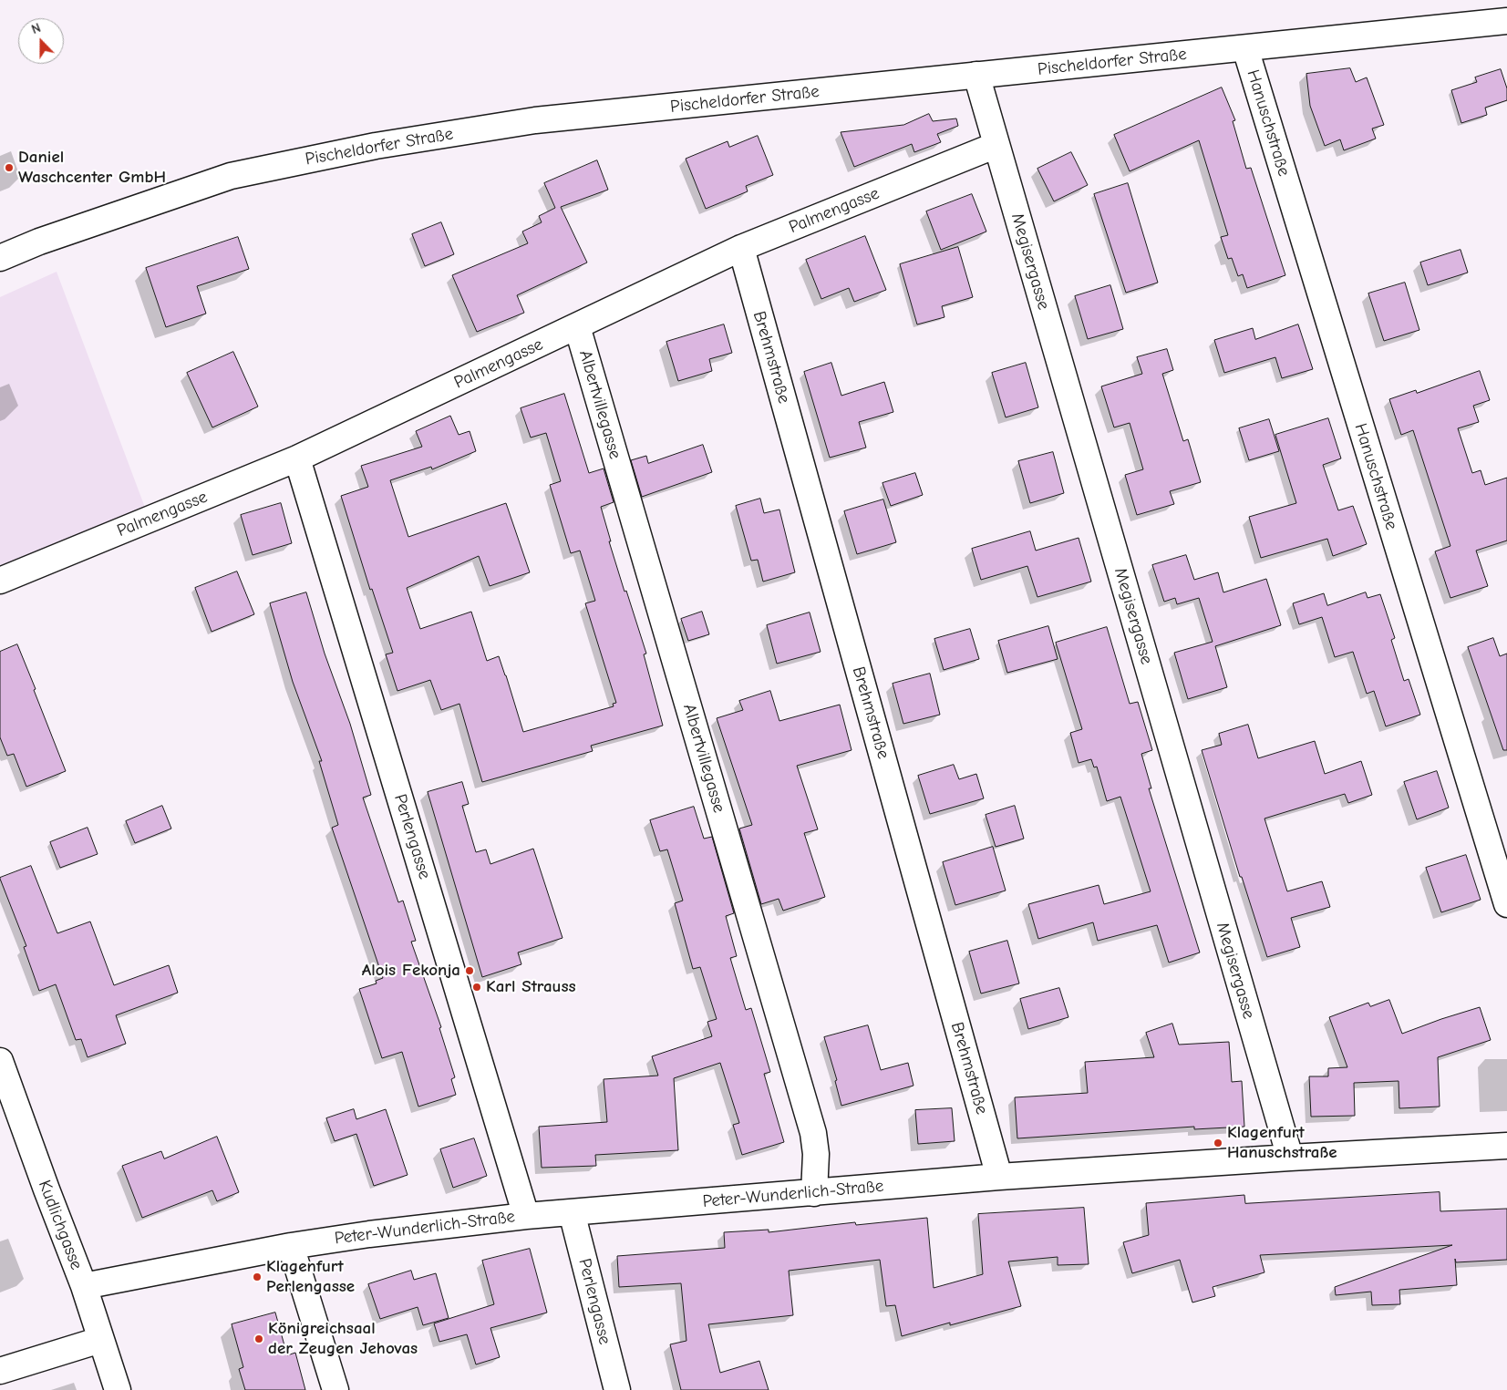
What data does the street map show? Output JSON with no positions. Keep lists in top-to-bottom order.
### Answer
{
  "streets": {
    "street": [
      "Pischeldorfer Straße",
      "Hanuschstraße",
      "Palmengasse",
      "Megisergasse",
      "Brehmstraße",
      "Albertvillegasse",
      "Perlengasse",
      "Peter-Wunderlich-Straße",
      "Kudlichgasse"
    ]
  },
  "crossings": [
    ["Pischeldorfer Straße", "Hanuschstraße"],
    ["Pischeldorfer Straße", "Megisergasse"],
    ["Palmengasse", "Megisergasse"],
    ["Palmengasse", "Brehmstraße"],
    ["Palmengasse", "Albertvillegasse"],
    ["Palmengasse", "Perlengasse"],
    ["Megisergasse", "Peter-Wunderlich-Straße"],
    ["Brehmstraße", "Peter-Wunderlich-Straße"],
    ["Albertvillegasse", "Peter-Wunderlich-Straße"],
    ["Perlengasse", "Peter-Wunderlich-Straße"],
    ["Peter-Wunderlich-Straße", "Kudlichgasse"]
  ],
  "places": [
    "Daniel Waschcenter GmbH",
    "Alois Fekonja",
    "Karl Strauss",
    "Klagenfurt Hanuschstraße",
    "Klagenfurt Perlengasse",
    "Königreichsaal der Zeugen Jehovas"
  ],
  "north": "top"
}
